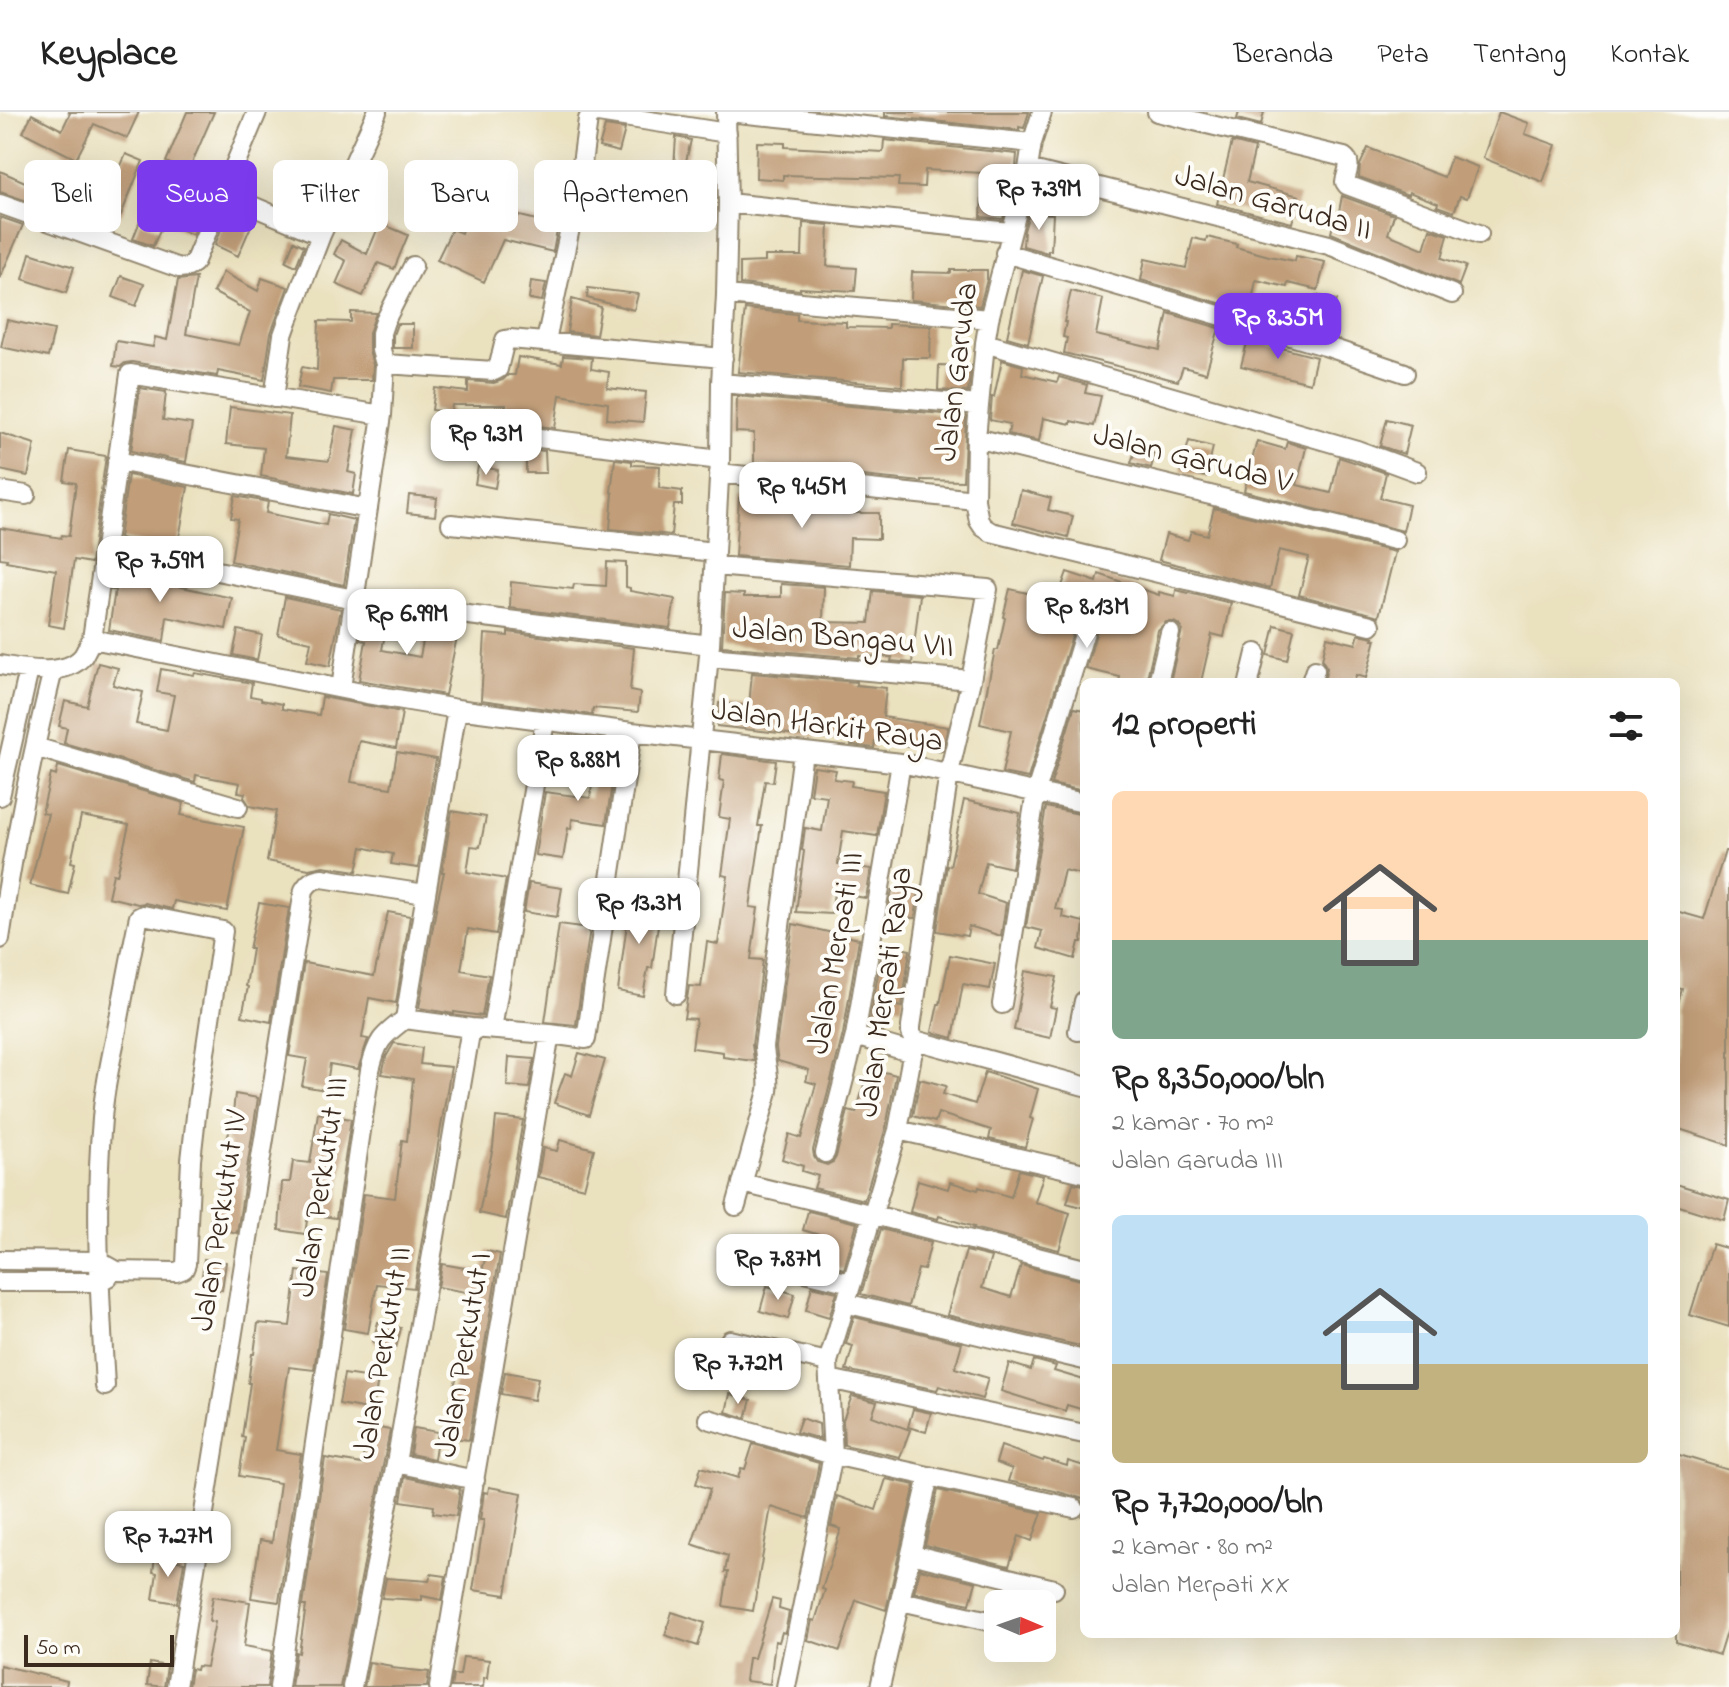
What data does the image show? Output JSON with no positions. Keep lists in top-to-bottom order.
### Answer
{
  "streets": {
    "street": [
      "Jalan Garuda II",
      "Jalan Garuda",
      "Jalan Garuda V",
      "Jalan Bangau VII",
      "Jalan Harkit Raya",
      "Jalan Merpati III",
      "Jalan Merpati Raya",
      "Jalan Perkutut III",
      "Jalan Perkutut IV",
      "Jalan Perkutut II",
      "Jalan Perkutut I"
    ]
  },
  "crossings": [
    ["Jalan Garuda II", "Jalan Garuda"],
    ["Jalan Garuda", "Jalan Garuda V"],
    ["Jalan Bangau VII", "Jalan Merpati Raya"],
    ["Jalan Harkit Raya", "Jalan Merpati III"],
    ["Jalan Harkit Raya", "Jalan Merpati Raya"]
  ],
  "scale_bar": "50 m",
  "north": "right",
  "page": {
    "header": "Keyplace",
    "nav": [
      "Beranda",
      "Peta",
      "Tentang",
      "Kontak"
    ],
    "chip": [
      "Beli",
      "Sewa",
      "Filter",
      "Baru",
      "Apartemen"
    ],
    "price": [
      "Rp 7.39M",
      "Rp 8.35M",
      "Rp 9.3M",
      "Rp 9.45M",
      "Rp 7.59M",
      "Rp 8.13M",
      "Rp 6.99M",
      "Rp 8.88M",
      "Rp 13.3M",
      "Rp 7.87M",
      "Rp 7.72M",
      "Rp 7.27M"
    ],
    "heading": "12 properti",
    "list": [
      {
        "name": "Rp 8,350,000/bln",
        "note": "2 kamar · 70 m² · Jalan Garuda III"
      },
      {
        "name": "Rp 7,720,000/bln",
        "note": "2 kamar · 80 m² · Jalan Merpati XX"
      }
    ],
    "scale": "50 m"
  }
}
